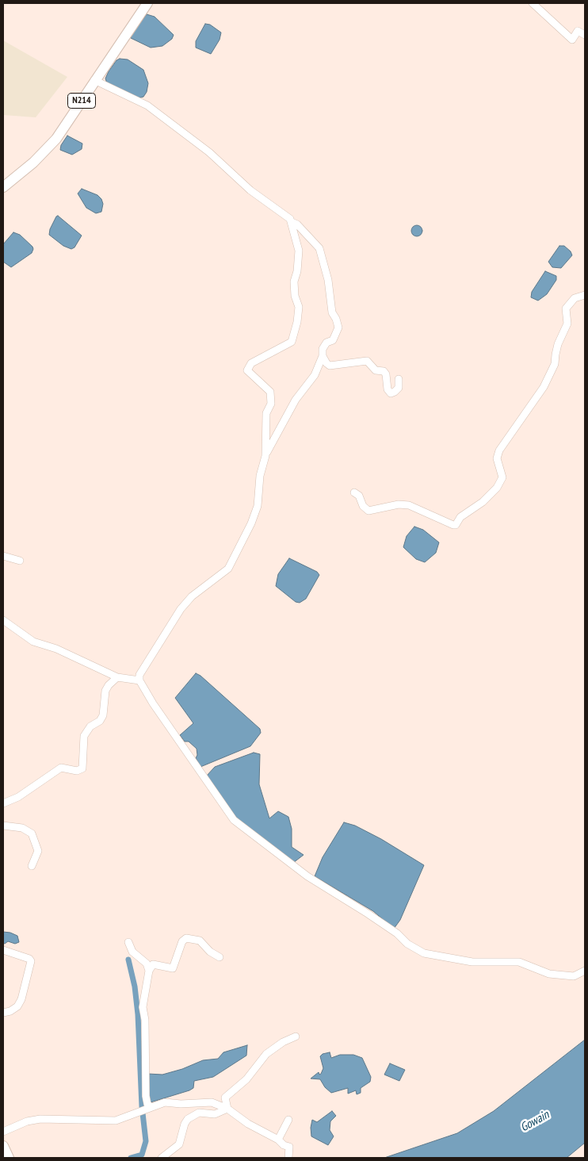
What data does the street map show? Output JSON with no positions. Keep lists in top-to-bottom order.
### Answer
{
  "streets": {
    "highway": ["N214"]
  },
  "water": ["Gowain"]
}
